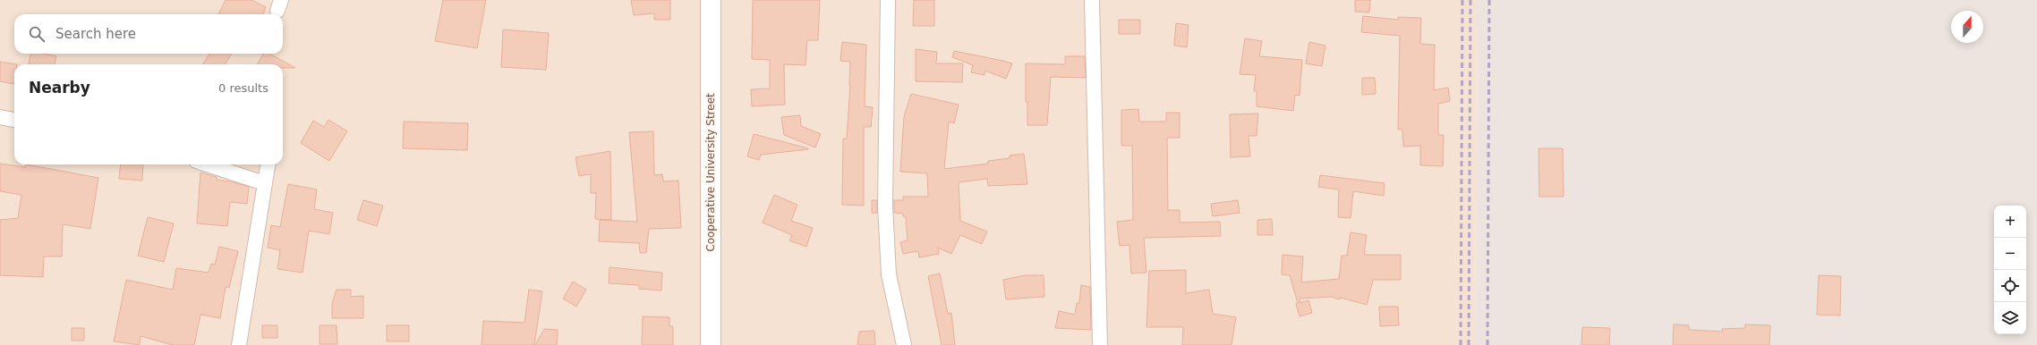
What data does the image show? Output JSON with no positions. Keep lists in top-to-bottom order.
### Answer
{
  "streets": {
    "street": ["Cooperative University Street"]
  },
  "north": "top",
  "page": {
    "search": "Search here",
    "heading": ["Nearby", "0 results"],
    "map_buttons": ["+", "−"]
  }
}
